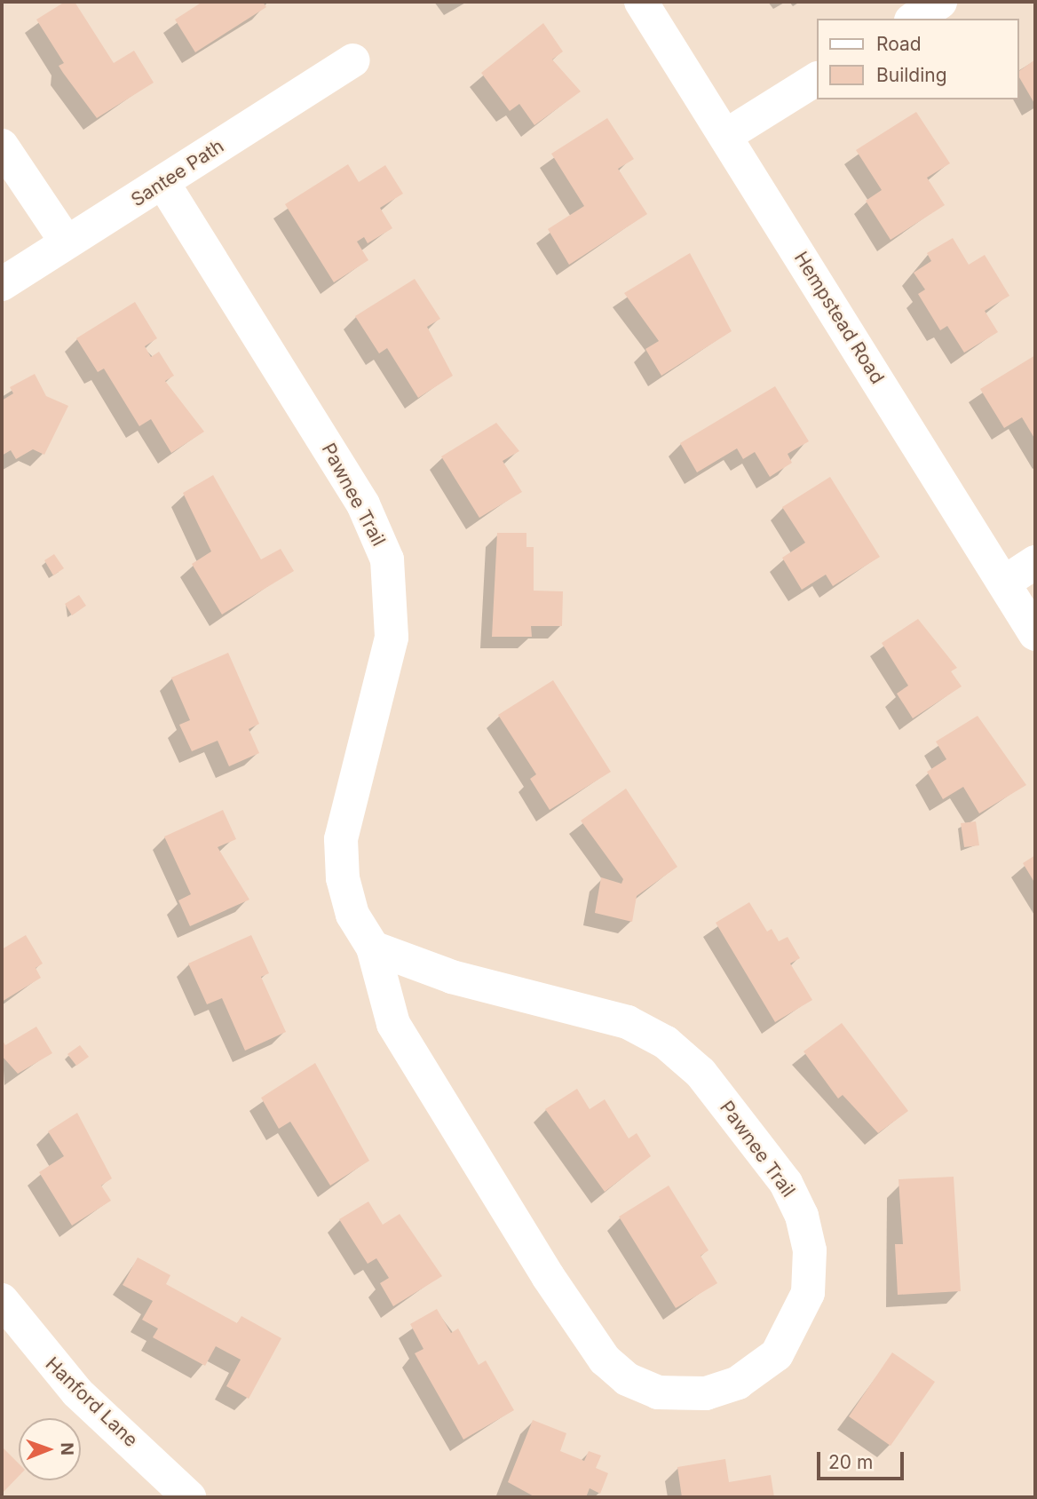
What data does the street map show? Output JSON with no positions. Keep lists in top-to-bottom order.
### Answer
{
  "streets": {
    "street": [
      "Santee Path",
      "Hempstead Road",
      "Pawnee Trail",
      "Hanford Lane"
    ]
  },
  "crossings": [
    ["Santee Path", "Pawnee Trail"]
  ],
  "legend": ["Road", "Building"],
  "scale_bar": "20 m",
  "north": "right"
}
